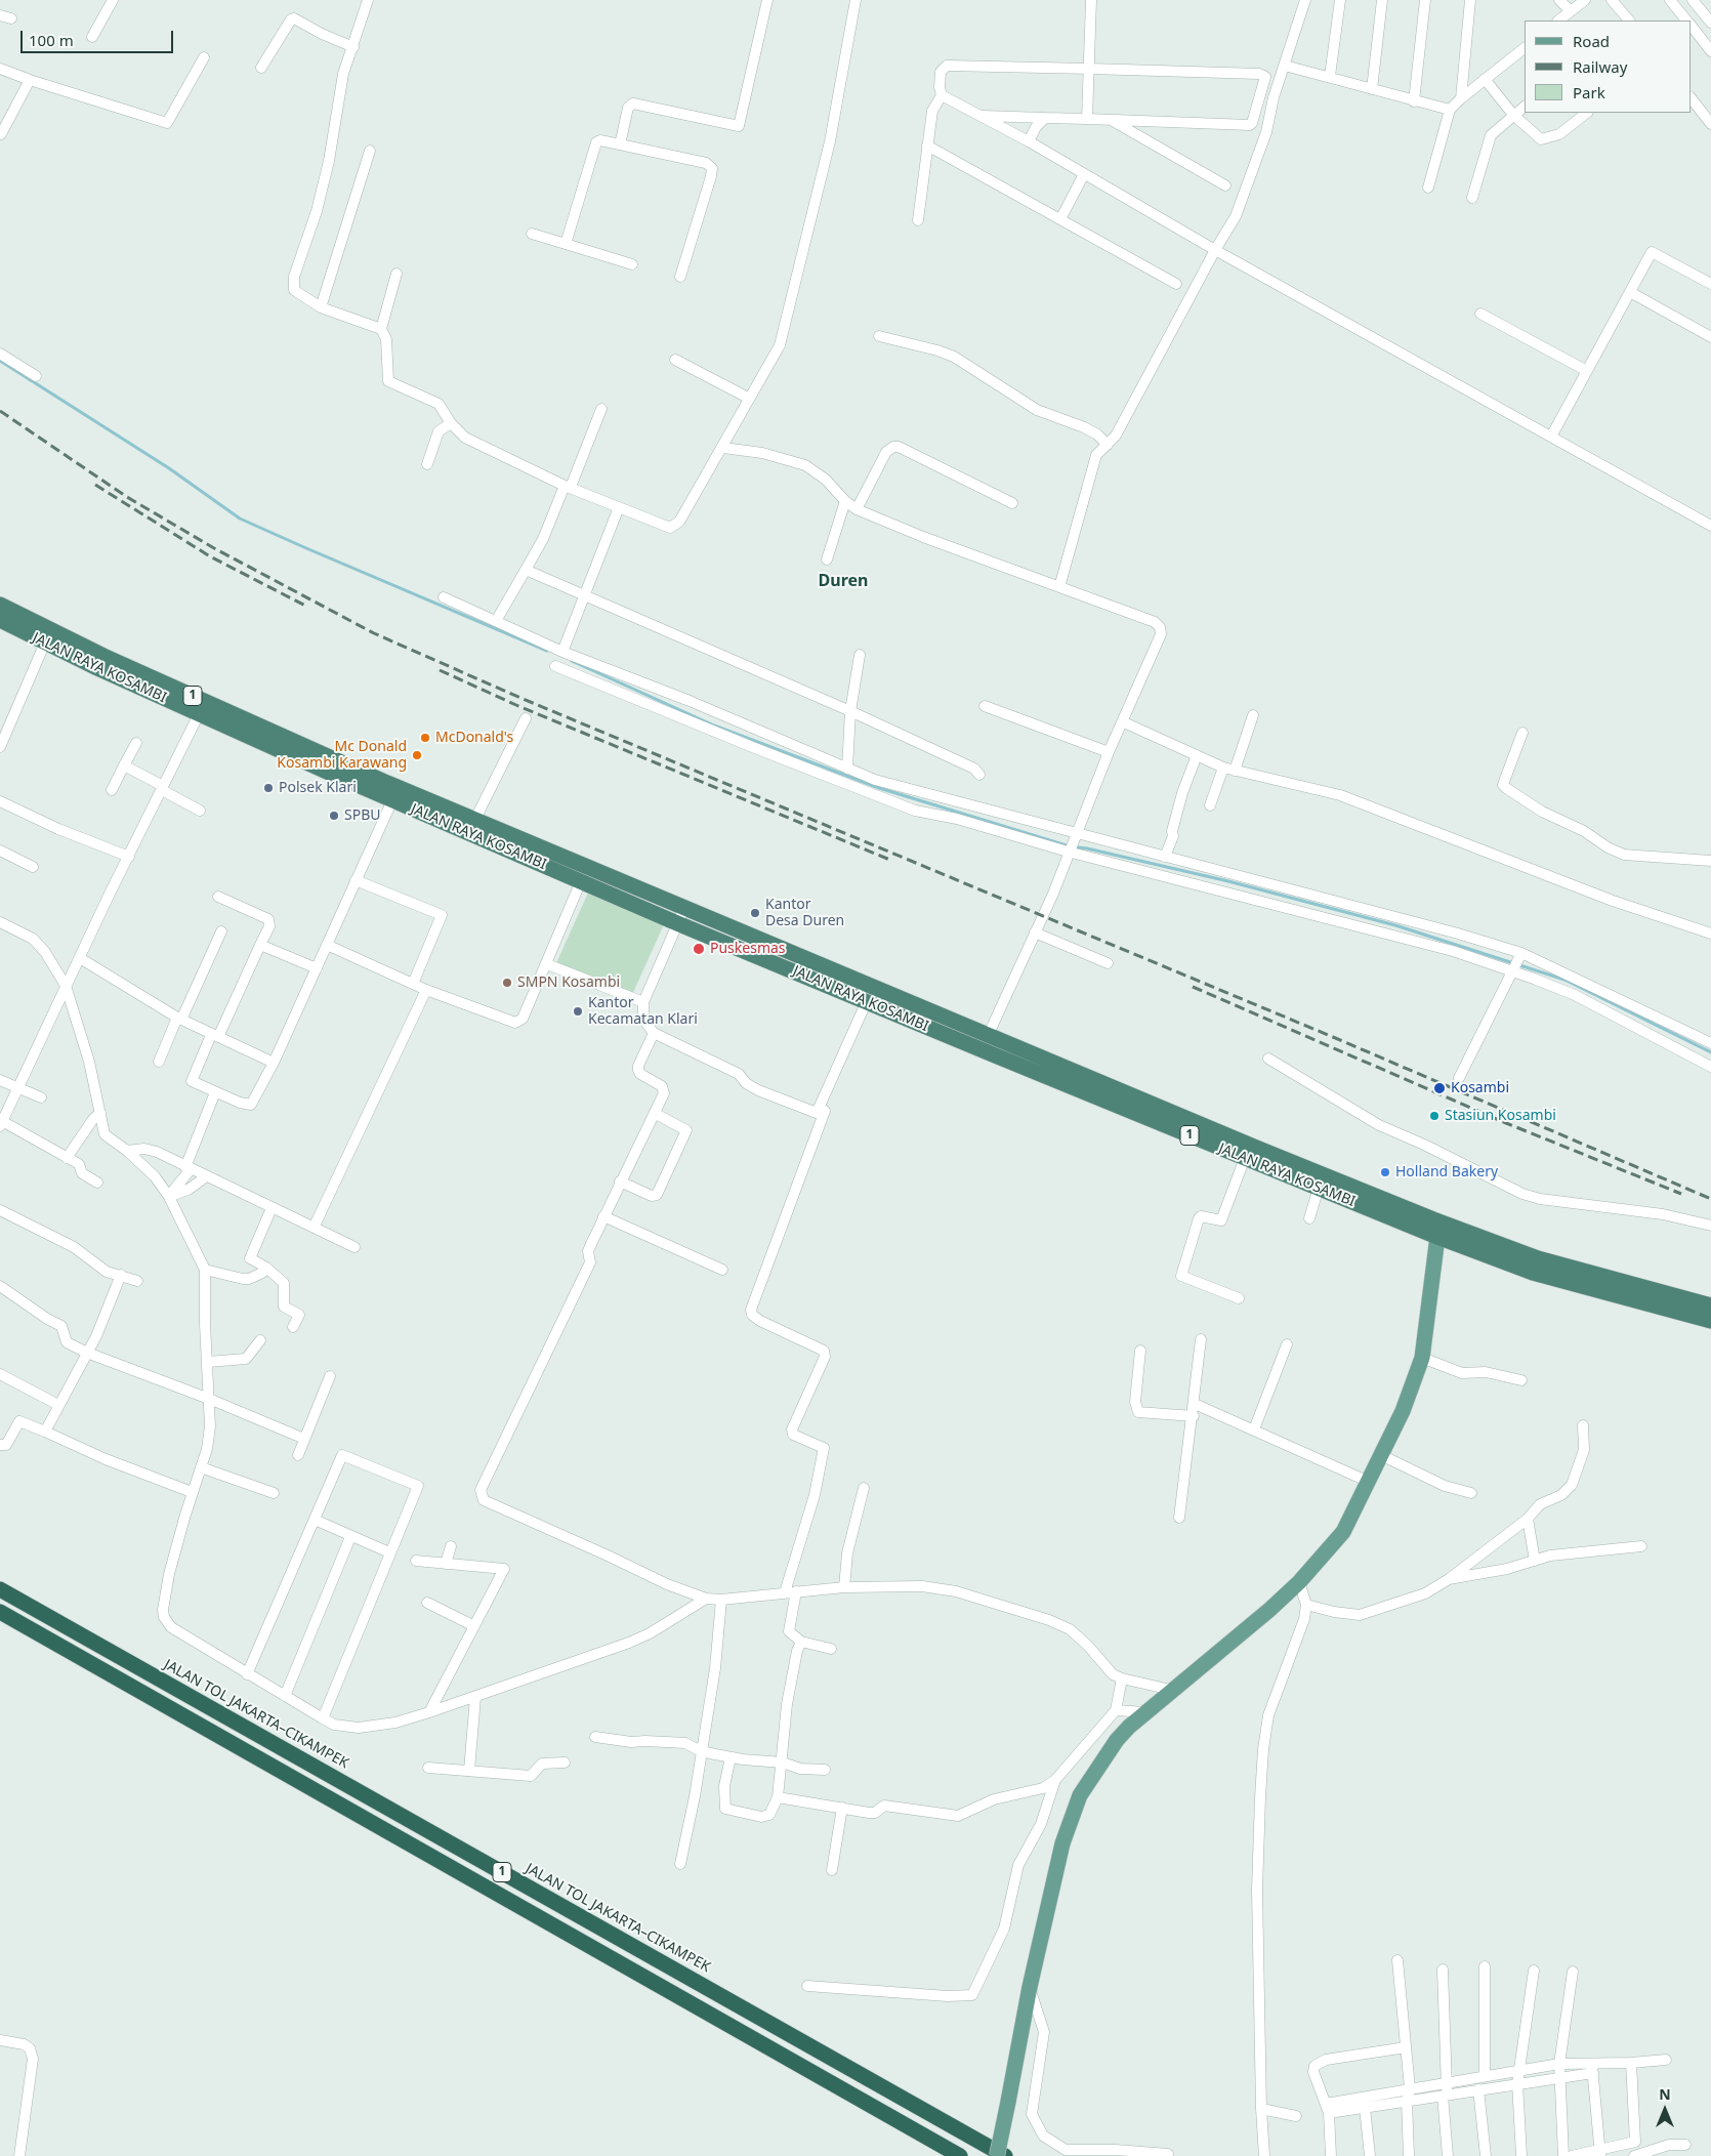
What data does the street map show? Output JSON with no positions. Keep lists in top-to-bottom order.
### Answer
{
  "streets": {
    "highway": ["JALAN RAYA KOSAMBI", "1", "JALAN TOL JAKARTA–CIKAMPEK"]
  },
  "districts": ["Duren"],
  "places": [
    "McDonald's",
    "Mc Donald Kosambi Karawang",
    "Polsek Klari",
    "SPBU",
    "Kantor Desa Duren",
    "Puskesmas",
    "SMPN Kosambi",
    "Kantor Kecamatan Klari",
    "Kosambi",
    "Stasiun Kosambi",
    "Holland Bakery"
  ],
  "legend": ["Road", "Railway", "Park"],
  "scale_bar": "100 m",
  "north": "top"
}
